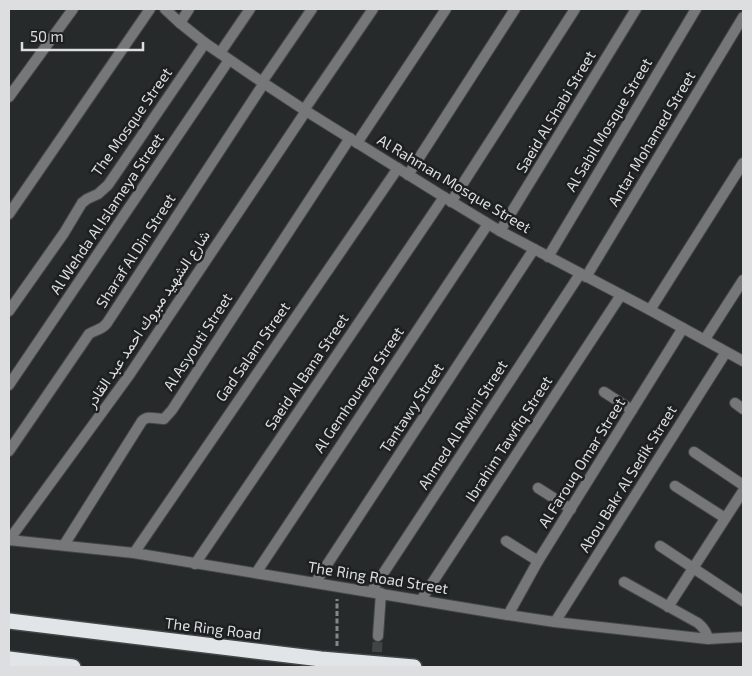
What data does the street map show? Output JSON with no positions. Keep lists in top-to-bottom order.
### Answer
{
  "streets": {
    "highway": ["The Ring Road"],
    "street": [
      "Saeid Al Shabi Street",
      "The Mosque Street",
      "Al Sabil Mosque Street",
      "Antar Mohamed Street",
      "Al Rahman Mosque Street",
      "Al Wehda Al Islameya Street",
      "Sharaf Al Din Street",
      "شارع الشهيد مبروك احمد عبد القادر",
      "Al Asyouti Street",
      "Gad Salam Street",
      "Saeid Al Bana Street",
      "Al Gemhoureya Street",
      "Tantawy Street",
      "Ahmed Al Rwini Street",
      "Ibrahim Tawfiq Street",
      "Al Farouq Omar Street",
      "Abou Bakr Al Sedik Street",
      "The Ring Road Street"
    ]
  },
  "crossings": [
    ["Saeid Al Shabi Street", "Al Rahman Mosque Street"],
    ["The Mosque Street", "Al Rahman Mosque Street"],
    ["Al Sabil Mosque Street", "Al Rahman Mosque Street"],
    ["Antar Mohamed Street", "Al Rahman Mosque Street"],
    ["Antar Mohamed Street", "Ahmed Al Rwini Street"],
    ["Al Rahman Mosque Street", "Al Wehda Al Islameya Street"],
    ["Al Rahman Mosque Street", "Sharaf Al Din Street"],
    ["Al Rahman Mosque Street", "شارع الشهيد مبروك احمد عبد القادر"],
    ["Al Rahman Mosque Street", "Al Asyouti Street"],
    ["Al Rahman Mosque Street", "Gad Salam Street"],
    ["Al Rahman Mosque Street", "Saeid Al Bana Street"],
    ["Al Rahman Mosque Street", "Al Gemhoureya Street"],
    ["Al Rahman Mosque Street", "Tantawy Street"],
    ["Al Rahman Mosque Street", "Ahmed Al Rwini Street"],
    ["Al Rahman Mosque Street", "Ibrahim Tawfiq Street"],
    ["Al Rahman Mosque Street", "Al Farouq Omar Street"],
    ["Al Rahman Mosque Street", "Abou Bakr Al Sedik Street"],
    ["شارع الشهيد مبروك احمد عبد القادر", "The Ring Road Street"],
    ["Al Asyouti Street", "The Ring Road Street"],
    ["Gad Salam Street", "The Ring Road Street"],
    ["Saeid Al Bana Street", "The Ring Road Street"],
    ["Al Gemhoureya Street", "The Ring Road Street"],
    ["Tantawy Street", "The Ring Road Street"],
    ["Ahmed Al Rwini Street", "The Ring Road Street"],
    ["Ibrahim Tawfiq Street", "The Ring Road Street"],
    ["Al Farouq Omar Street", "The Ring Road Street"],
    ["Abou Bakr Al Sedik Street", "The Ring Road Street"]
  ],
  "scale_bar": "50 m"
}
